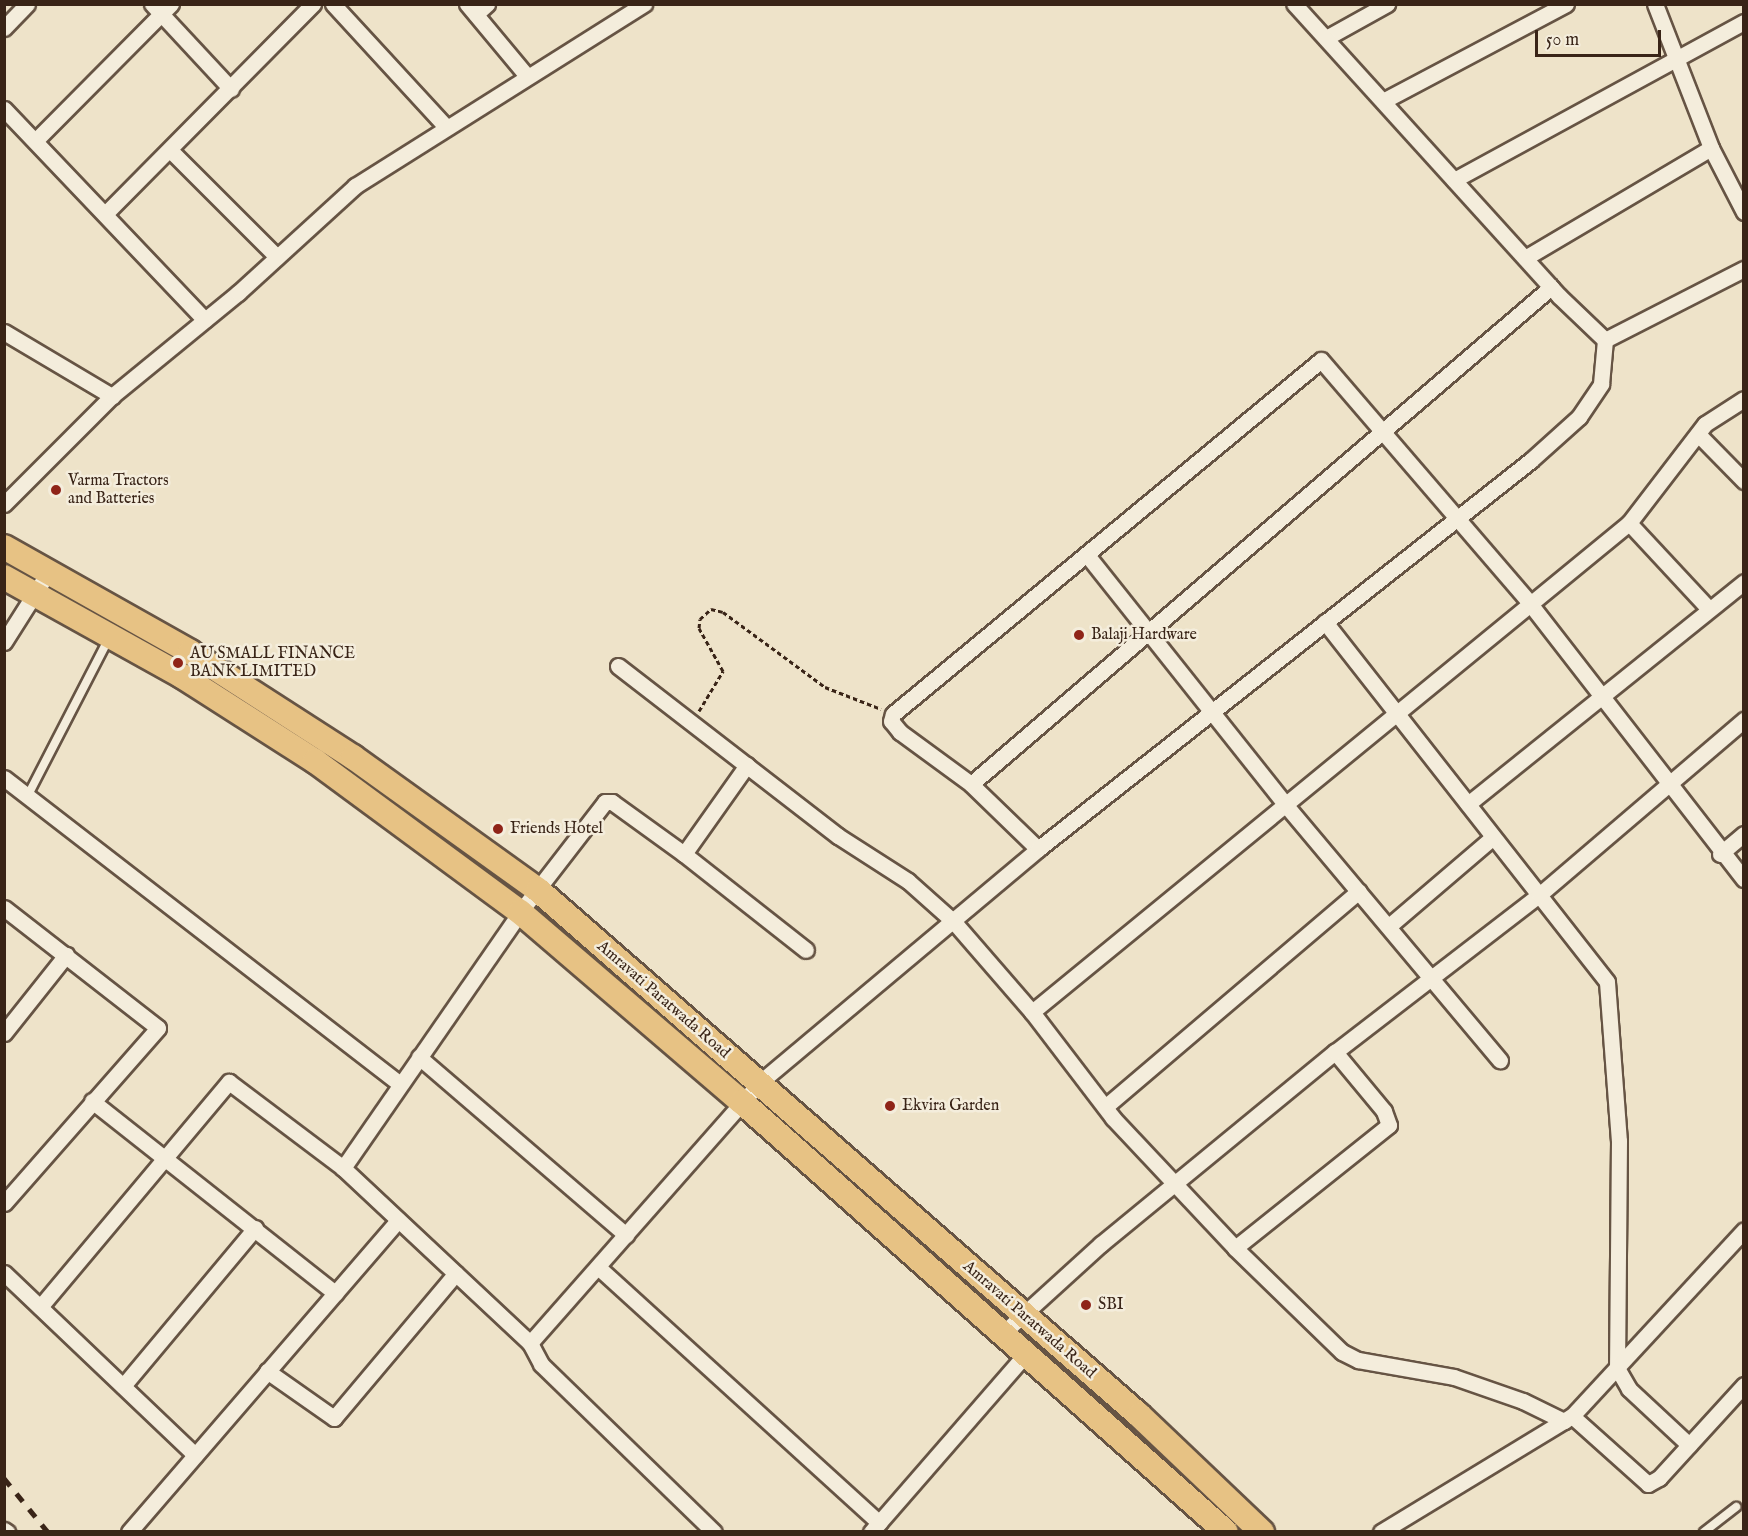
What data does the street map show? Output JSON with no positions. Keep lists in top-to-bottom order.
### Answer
{
  "streets": {
    "main road": ["Amravati Paratwada Road"]
  },
  "places": [
    "Varma Tractors and Batteries",
    "Balaji Hardware",
    "AU SMALL FINANCE BANK LIMITED",
    "Friends Hotel",
    "Ekvira Garden",
    "SBI"
  ],
  "scale_bar": "50 m"
}
